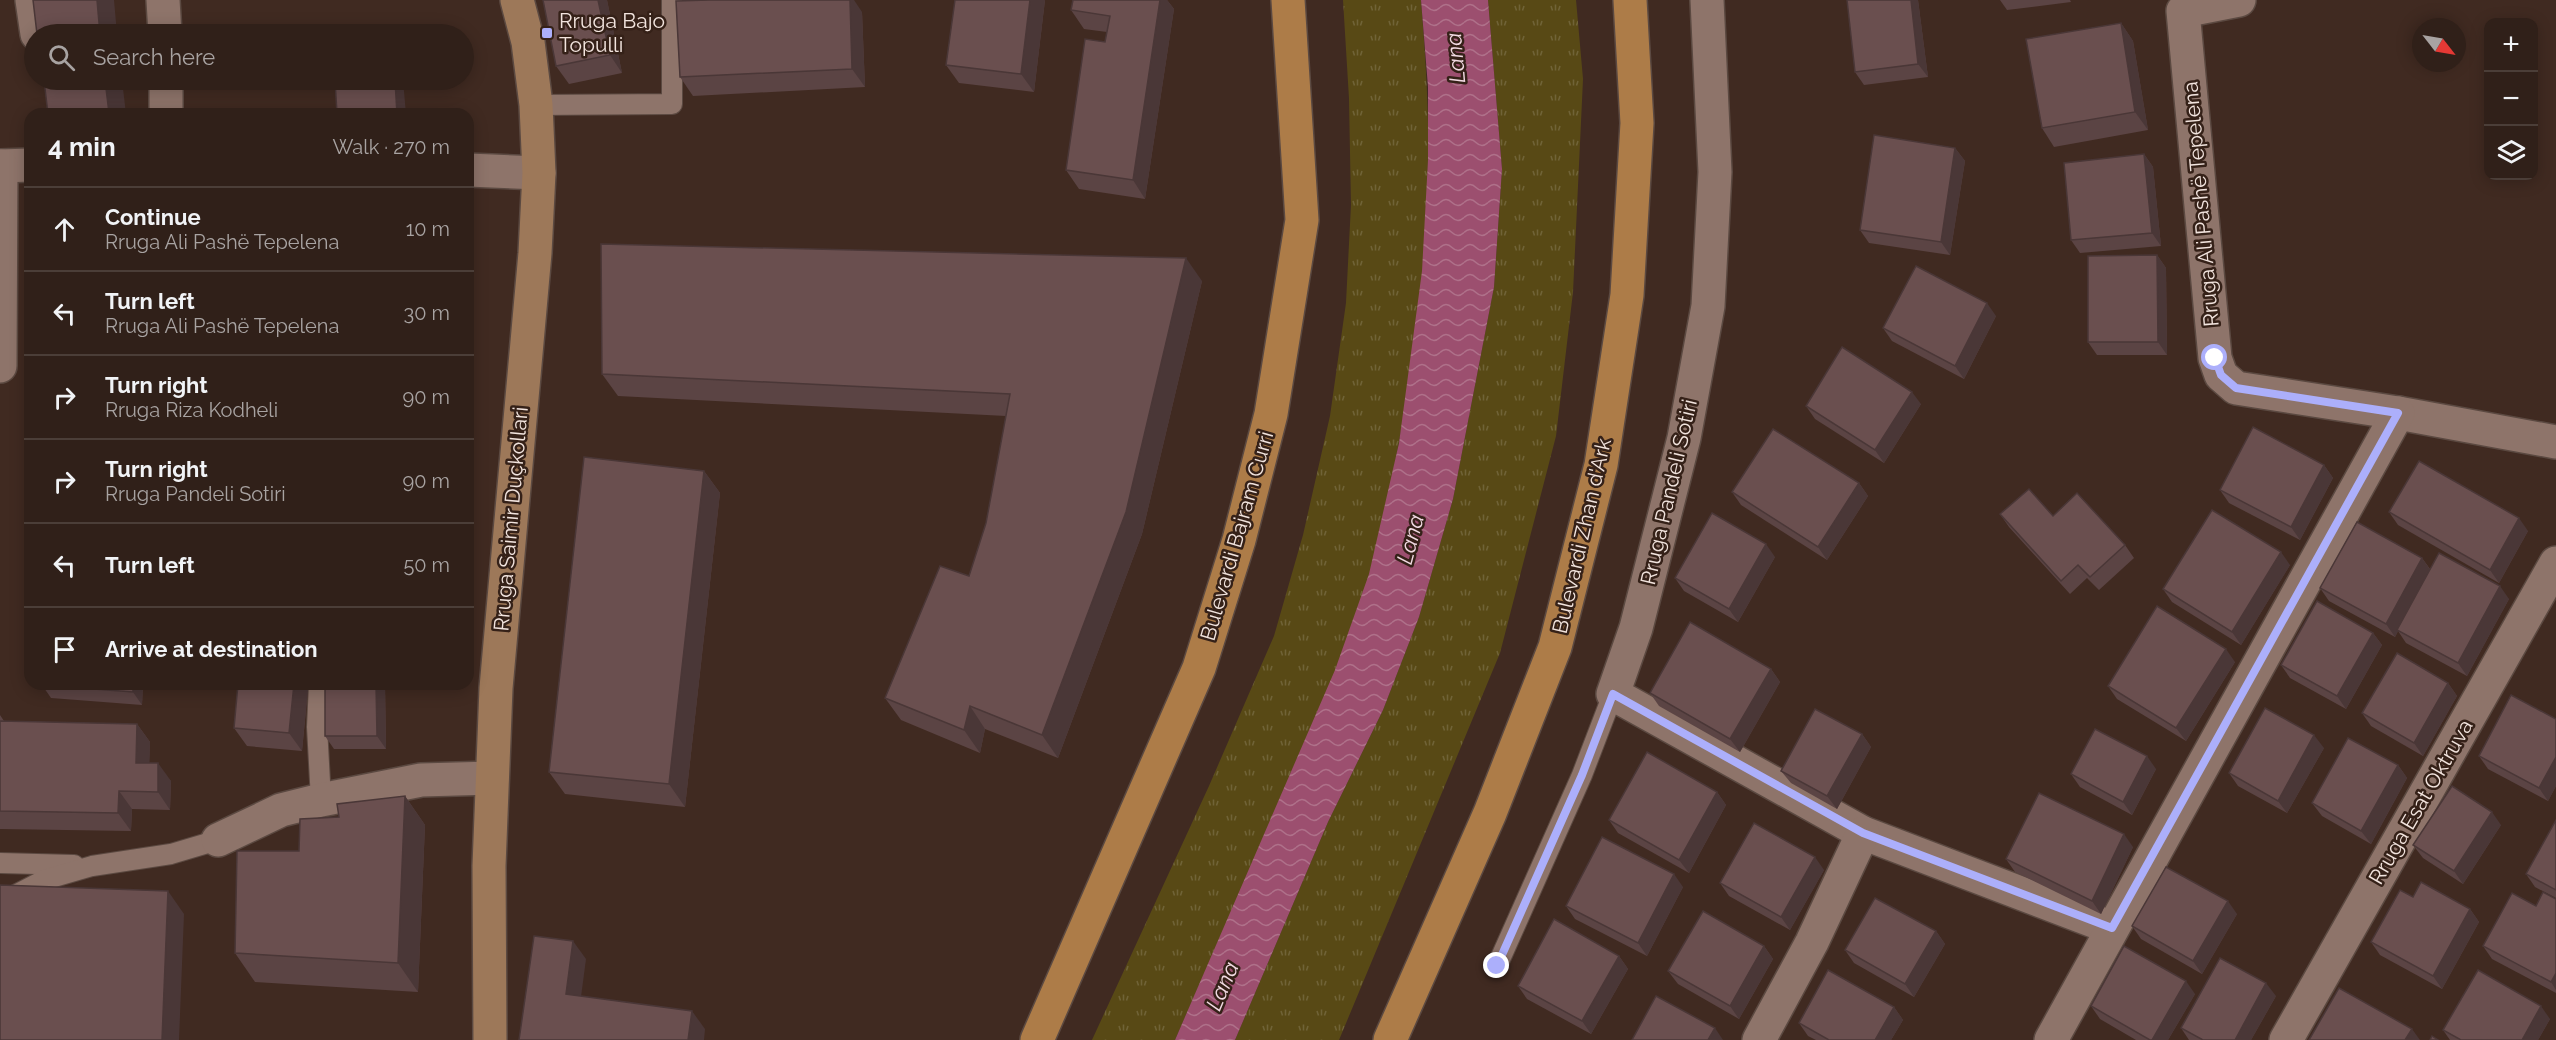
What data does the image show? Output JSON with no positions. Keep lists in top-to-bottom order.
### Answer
{
  "streets": {
    "main road": ["Rruga Saimir Duçkollari", "Bulevardi Bajram Curri", "Bulevardi Zhan d'Ark"],
    "street": ["Rruga Ali Pashë Tepelena", "Rruga Pandeli Sotiri", "Rruga Esat Oktruva"]
  },
  "water": ["Lana"],
  "places": {
    "transit": ["Rruga Bajo Topulli"]
  },
  "north": "bottom right",
  "page": {
    "map_buttons": ["+", "−"],
    "search": "Search here",
    "heading": ["4 min", "Walk · 270 m"],
    "list": [
      ["Continue", "Rruga Ali Pashë Tepelena", "10 m"],
      ["Turn left", "Rruga Ali Pashë Tepelena", "30 m"],
      ["Turn right", "Rruga Riza Kodheli", "90 m"],
      ["Turn right", "Rruga Pandeli Sotiri", "90 m"],
      ["Turn left", "50 m"],
      "Arrive at destination"
    ]
  }
}
